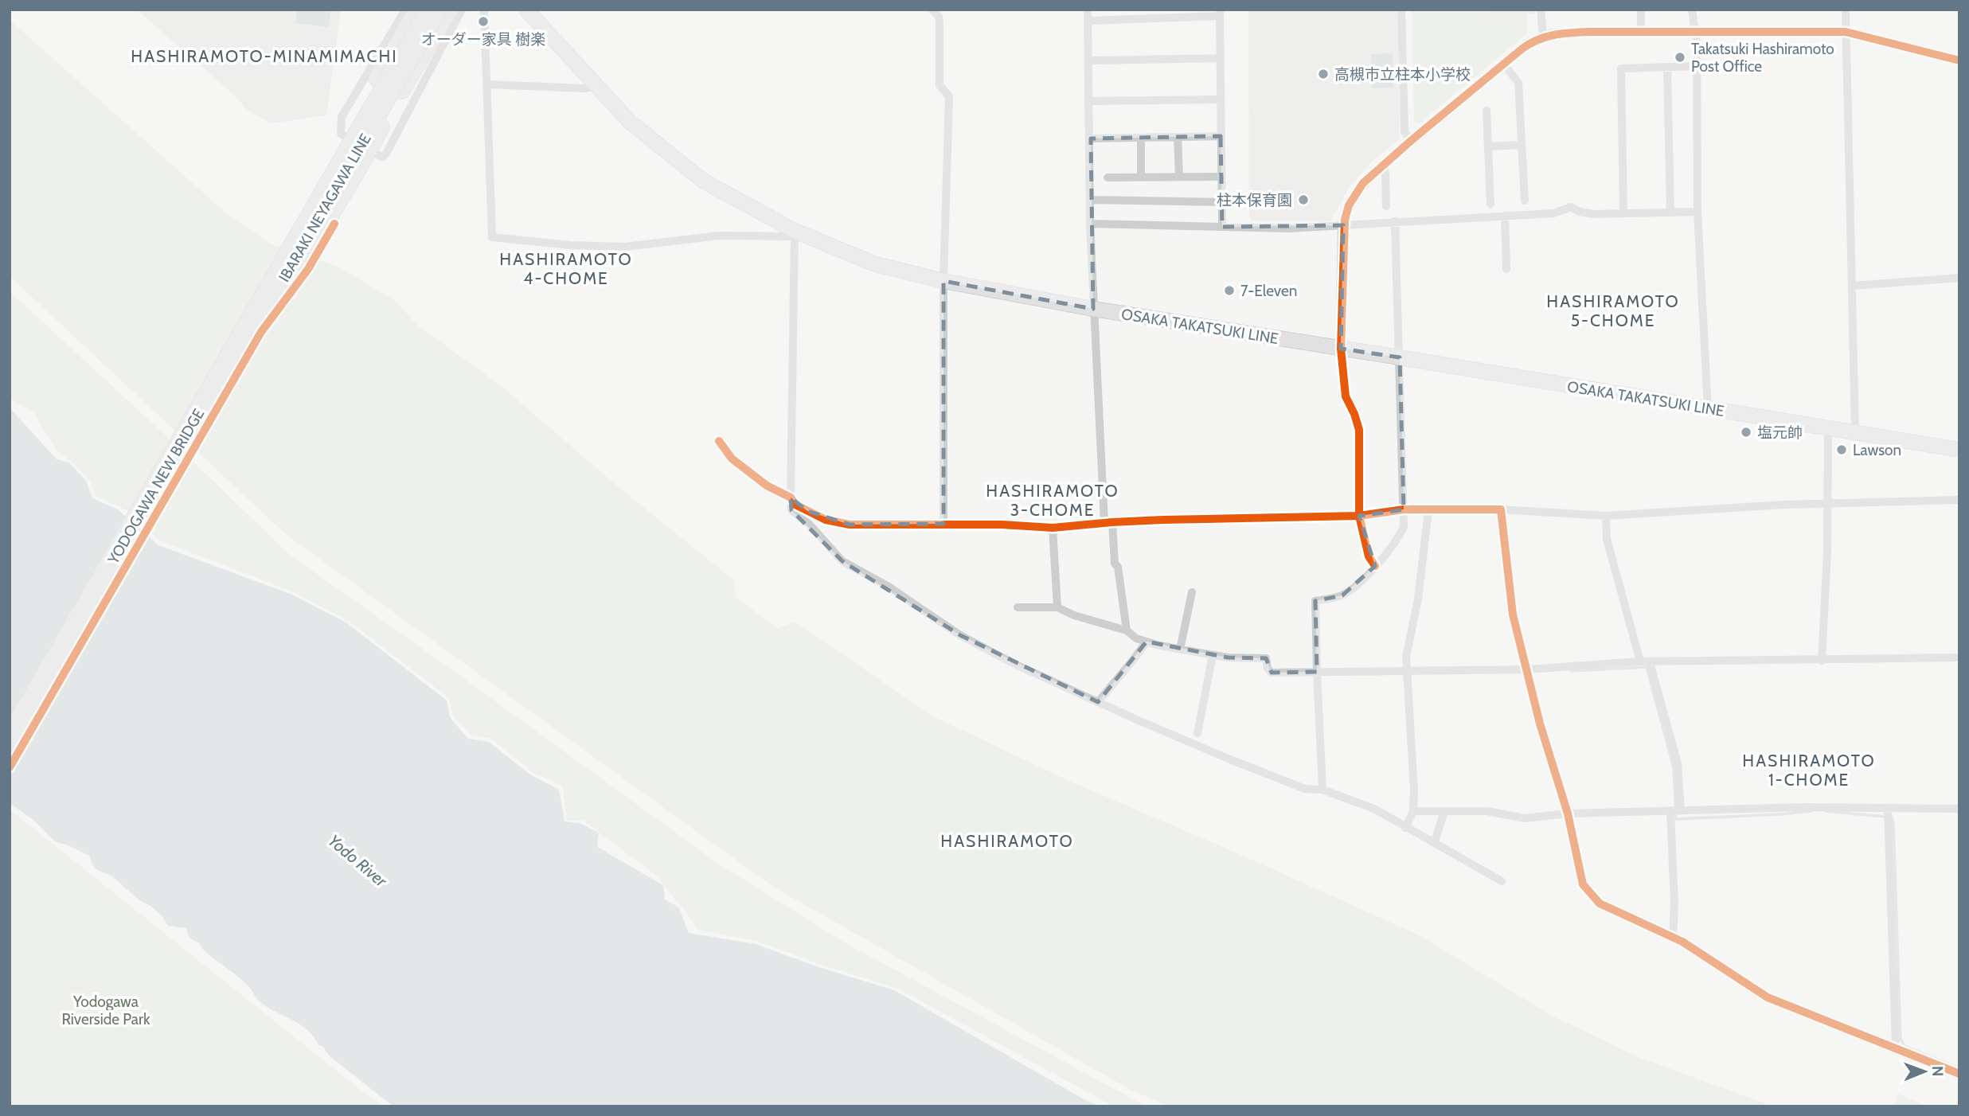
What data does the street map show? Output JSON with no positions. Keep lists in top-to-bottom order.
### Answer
{
  "streets": {
    "main road": ["IBARAKI NEYAGAWA LINE", "OSAKA TAKATSUKI LINE"],
    "cycle path": ["YODOGAWA NEW BRIDGE"]
  },
  "districts": [
    "HASHIRAMOTO-MINAMIMACHI",
    "HASHIRAMOTO 4-CHOME",
    "HASHIRAMOTO 5-CHOME",
    "HASHIRAMOTO 3-CHOME",
    "HASHIRAMOTO 1-CHOME",
    "HASHIRAMOTO"
  ],
  "water": ["Yodo River"],
  "parks": ["Yodogawa Riverside Park"],
  "places": [
    "オーダー家具 樹楽",
    "Takatsuki Hashiramoto Post Office",
    "高槻市立柱本小学校",
    "柱本保育園",
    "7-Eleven",
    "塩元帥",
    "Lawson"
  ],
  "north": "right"
}
